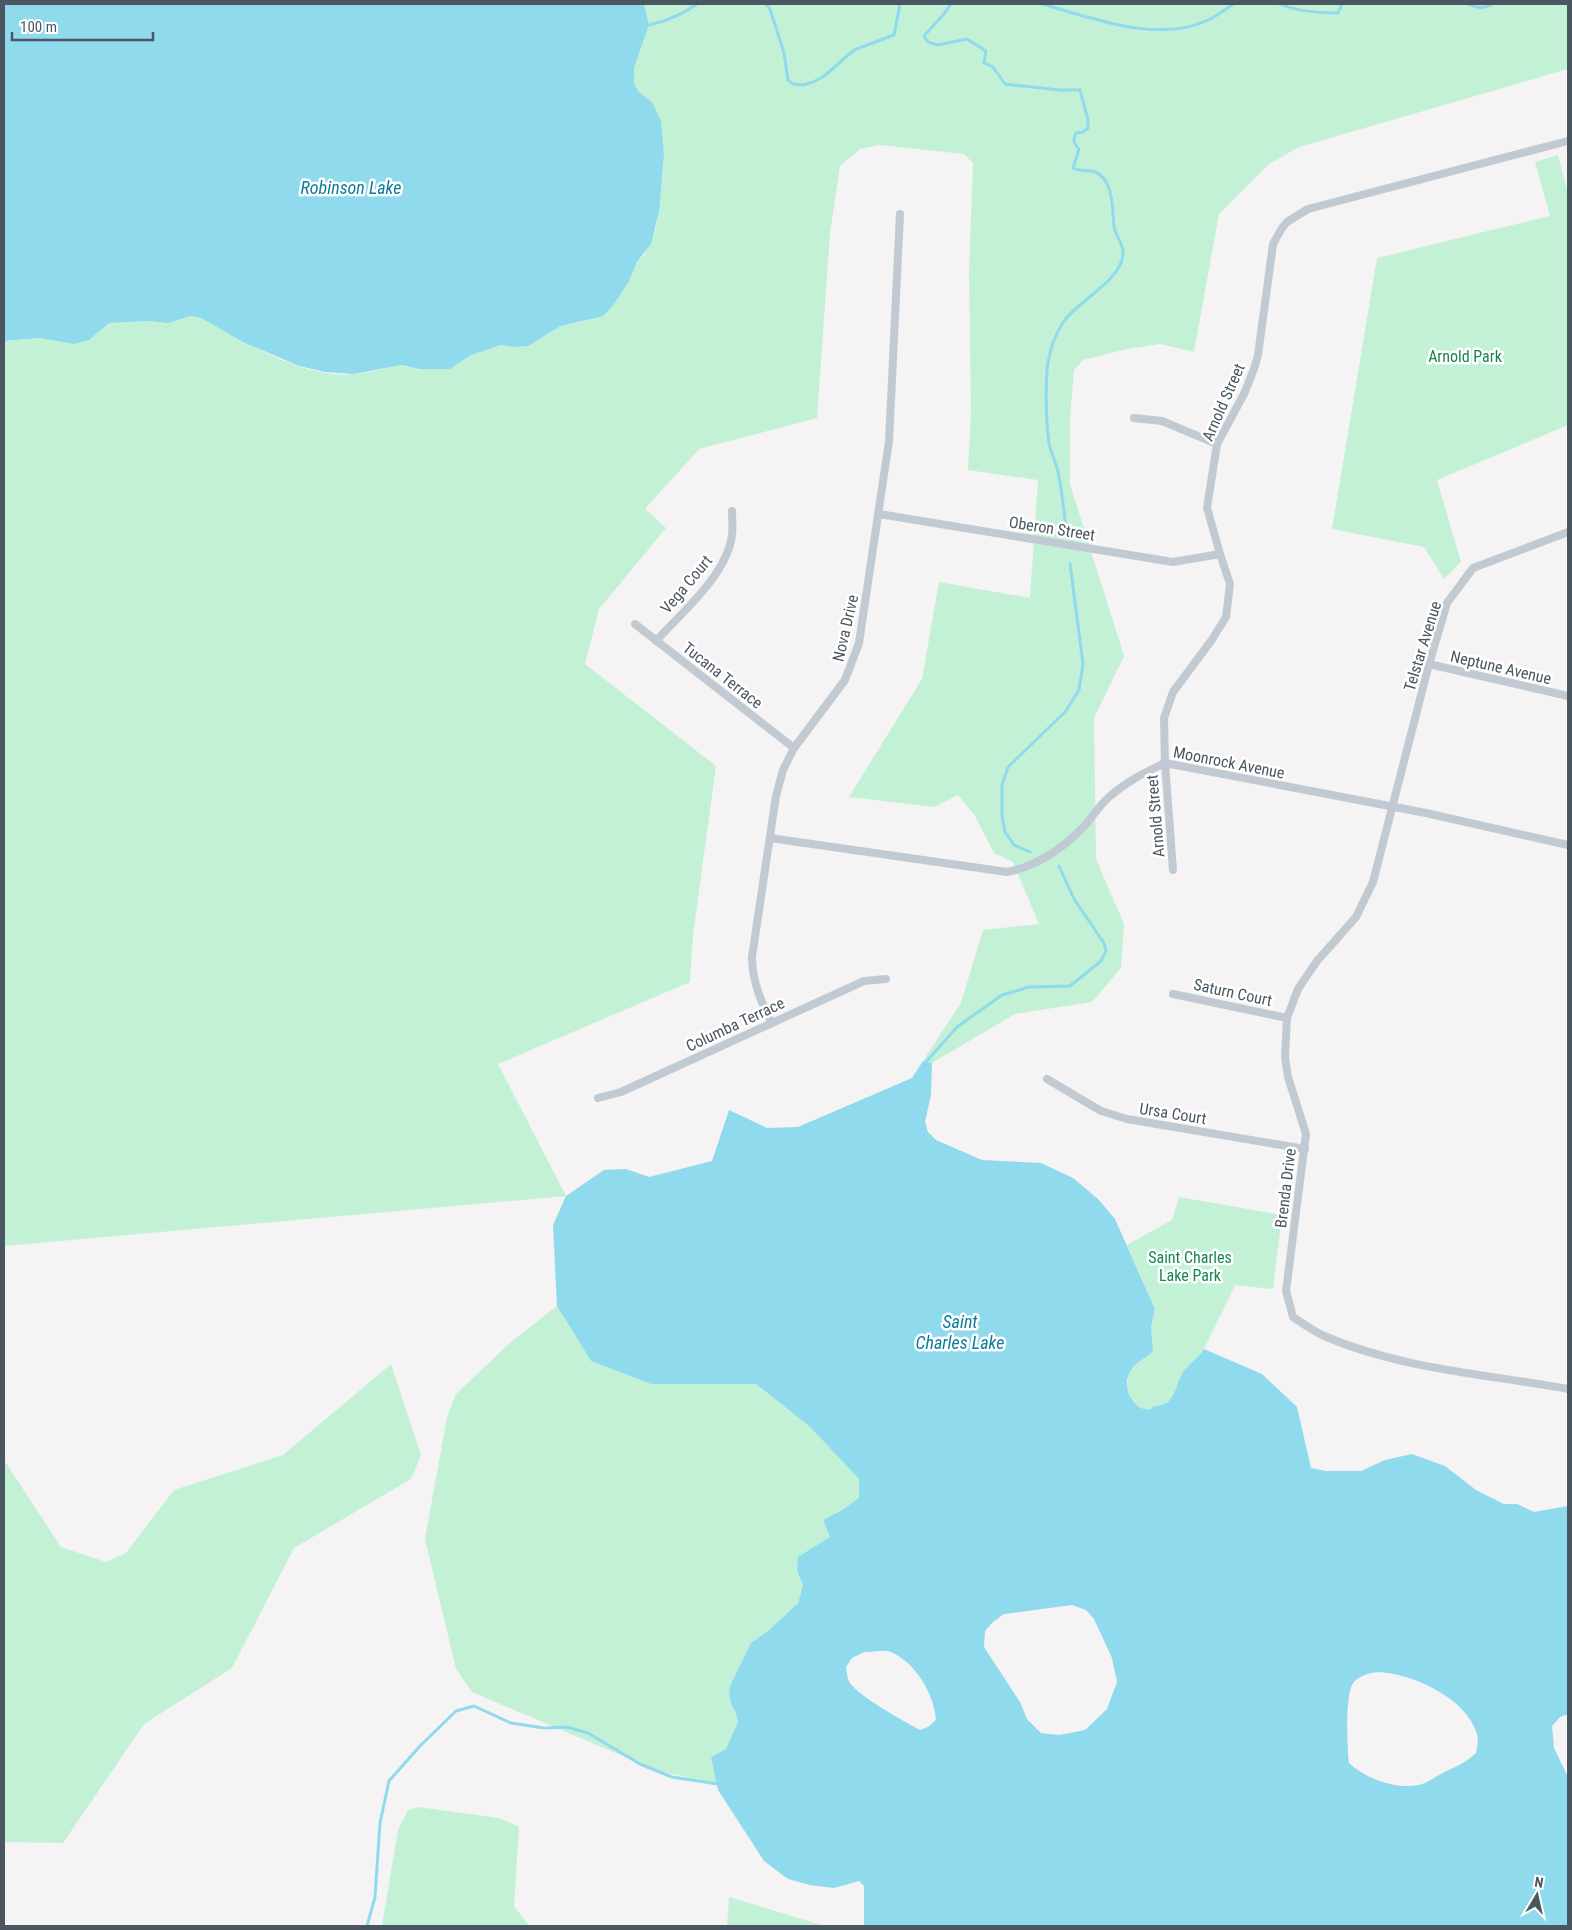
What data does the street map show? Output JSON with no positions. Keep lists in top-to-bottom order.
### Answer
{
  "streets": {
    "street": [
      "Arnold Street",
      "Oberon Street",
      "Vega Court",
      "Nova Drive",
      "Telstar Avenue",
      "Neptune Avenue",
      "Tucana Terrace",
      "Moonrock Avenue",
      "Saturn Court",
      "Columba Terrace",
      "Ursa Court",
      "Brenda Drive"
    ]
  },
  "crossings": [
    ["Arnold Street", "Oberon Street"],
    ["Arnold Street", "Moonrock Avenue"],
    ["Oberon Street", "Nova Drive"],
    ["Vega Court", "Tucana Terrace"],
    ["Nova Drive", "Tucana Terrace"],
    ["Nova Drive", "Moonrock Avenue"],
    ["Nova Drive", "Columba Terrace"],
    ["Telstar Avenue", "Neptune Avenue"],
    ["Telstar Avenue", "Moonrock Avenue"],
    ["Telstar Avenue", "Brenda Drive"],
    ["Moonrock Avenue", "Brenda Drive"],
    ["Saturn Court", "Brenda Drive"],
    ["Ursa Court", "Brenda Drive"]
  ],
  "water": ["Robinson Lake", "Saint Charles Lake"],
  "parks": ["Arnold Park", "Saint Charles Lake Park"],
  "scale_bar": "100 m",
  "north": "top"
}
